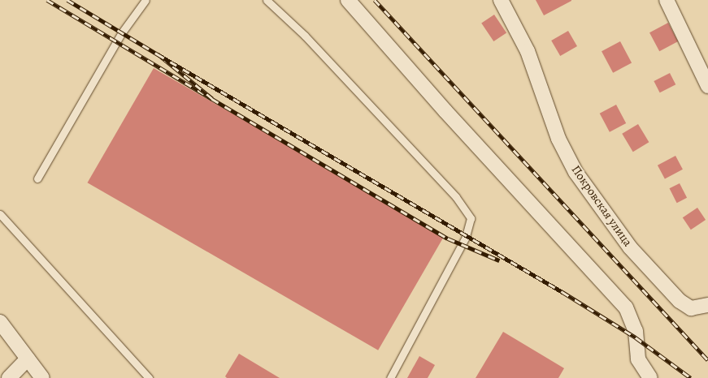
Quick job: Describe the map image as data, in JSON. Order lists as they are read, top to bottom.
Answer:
{
  "streets": {
    "street": ["Покровская улица"]
  }
}
